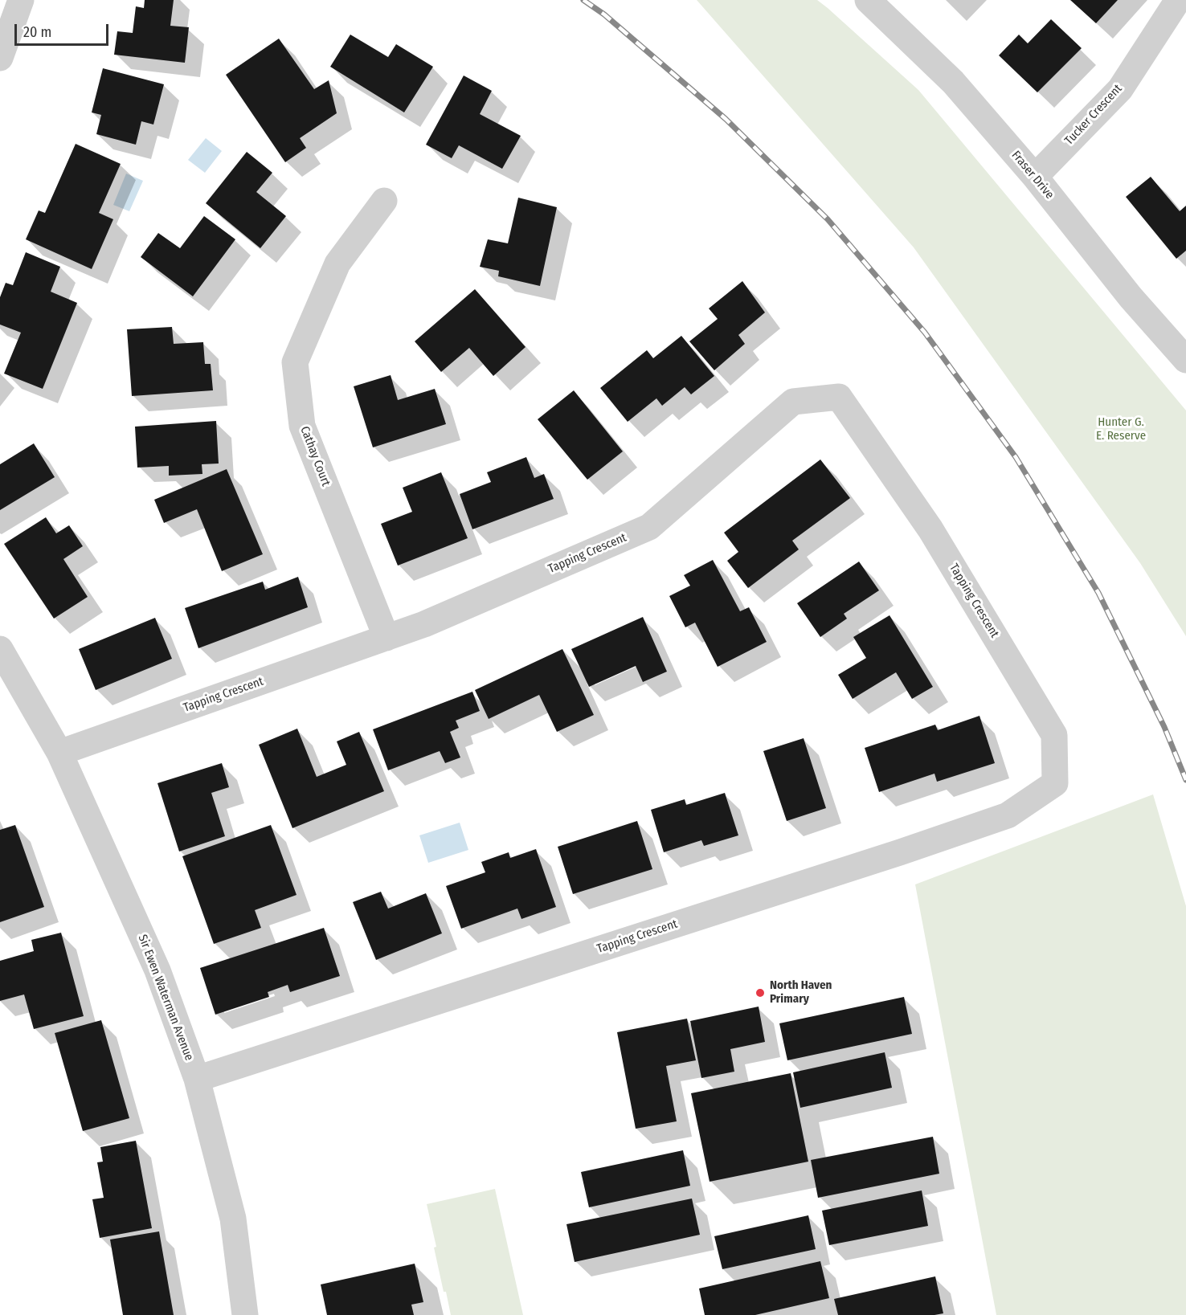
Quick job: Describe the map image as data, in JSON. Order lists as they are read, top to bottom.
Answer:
{
  "streets": {
    "street": [
      "Tucker Crescent",
      "Fraser Drive",
      "Cathay Court",
      "Tapping Crescent",
      "Sir Ewen Waterman Avenue"
    ]
  },
  "crossings": [
    ["Tucker Crescent", "Fraser Drive"],
    ["Cathay Court", "Tapping Crescent"],
    ["Tapping Crescent", "Sir Ewen Waterman Avenue"]
  ],
  "parks": ["Hunter G. E. Reserve"],
  "places": ["North Haven Primary"],
  "scale_bar": "20 m"
}
